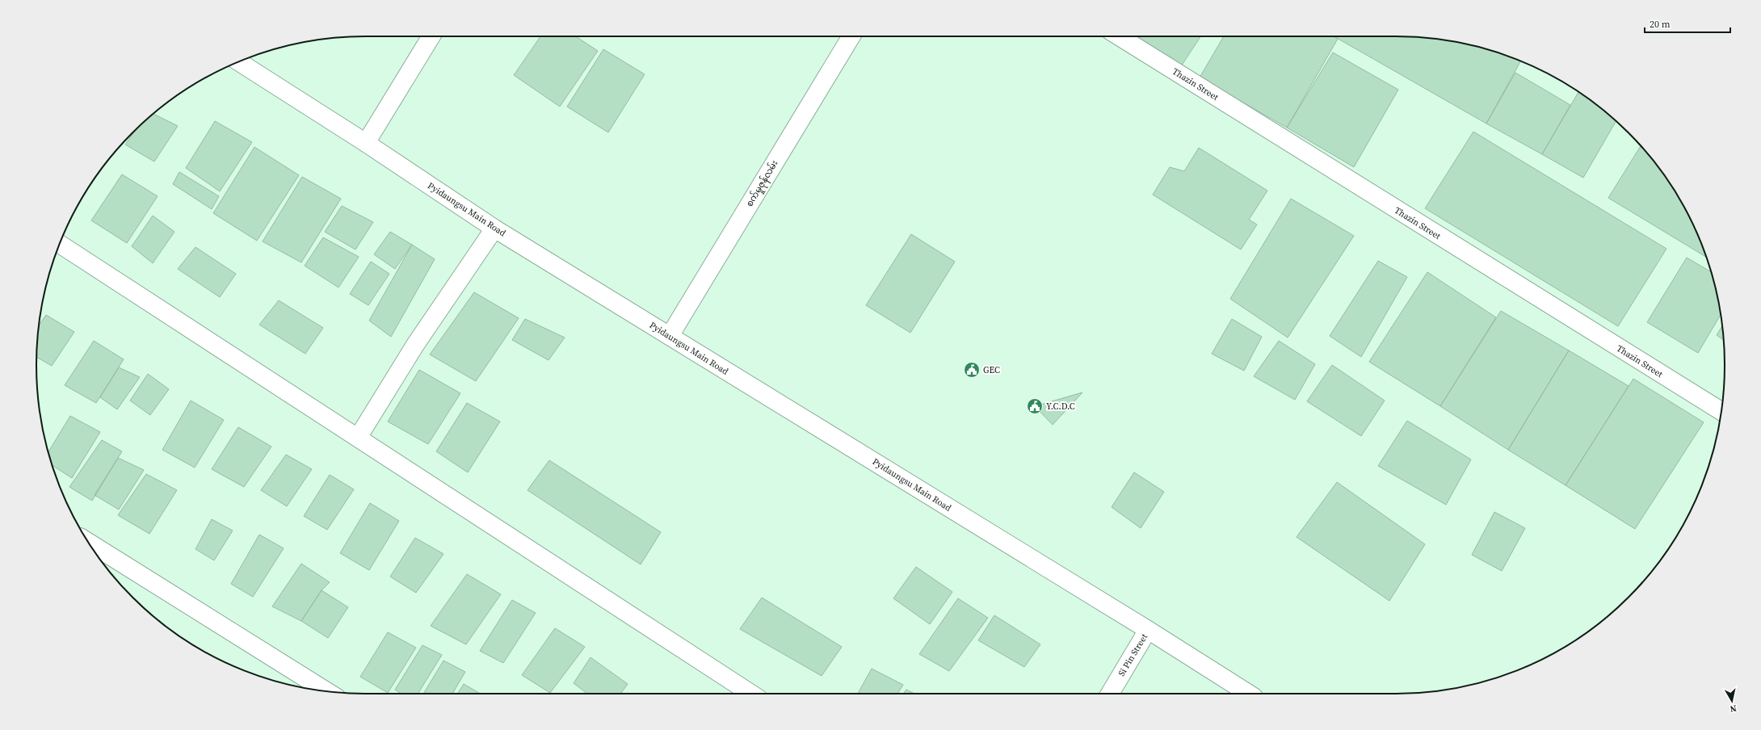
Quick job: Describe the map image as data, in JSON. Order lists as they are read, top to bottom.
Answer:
{
  "streets": {
    "street": [
      "Thazin Street",
      "စက်မှုဇုန်လမ်း",
      "Pyidaungsu Main Road",
      "Si Pin Street"
    ]
  },
  "crossings": [
    ["စက်မှုဇုန်လမ်း", "Pyidaungsu Main Road"],
    ["Pyidaungsu Main Road", "Si Pin Street"]
  ],
  "places": {
    "public building": ["GEC", "Y.C.D.C"]
  },
  "scale_bar": "20 m",
  "north": "bottom"
}
